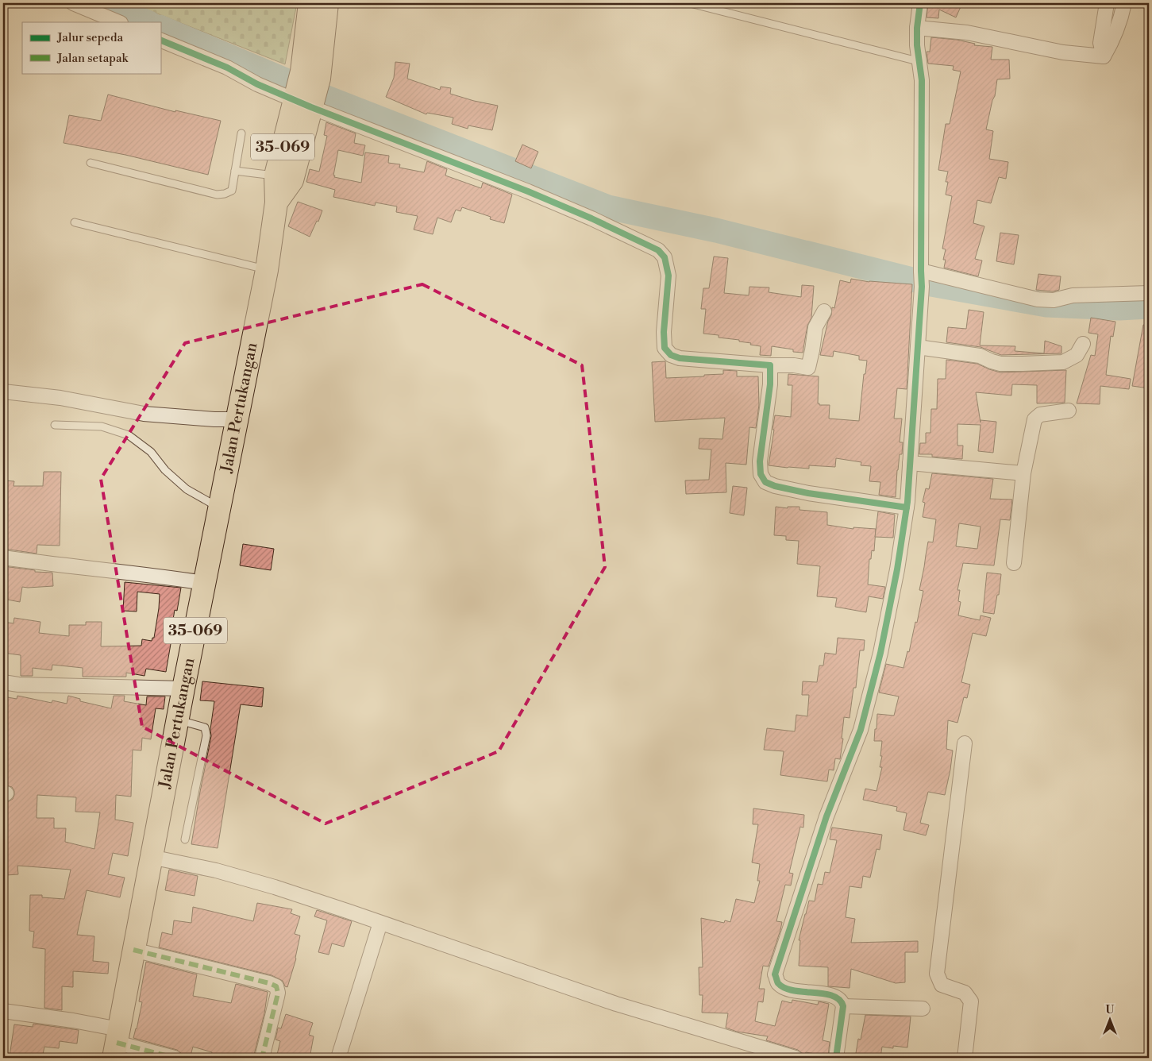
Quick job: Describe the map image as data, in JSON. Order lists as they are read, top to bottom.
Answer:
{
  "streets": {
    "main road": ["35-069", "Jalan Pertukangan"]
  },
  "crossings": [
    ["35-069", "Jalan Pertukangan"]
  ],
  "legend": ["Jalur sepeda", "Jalan setapak"],
  "north": "top"
}
